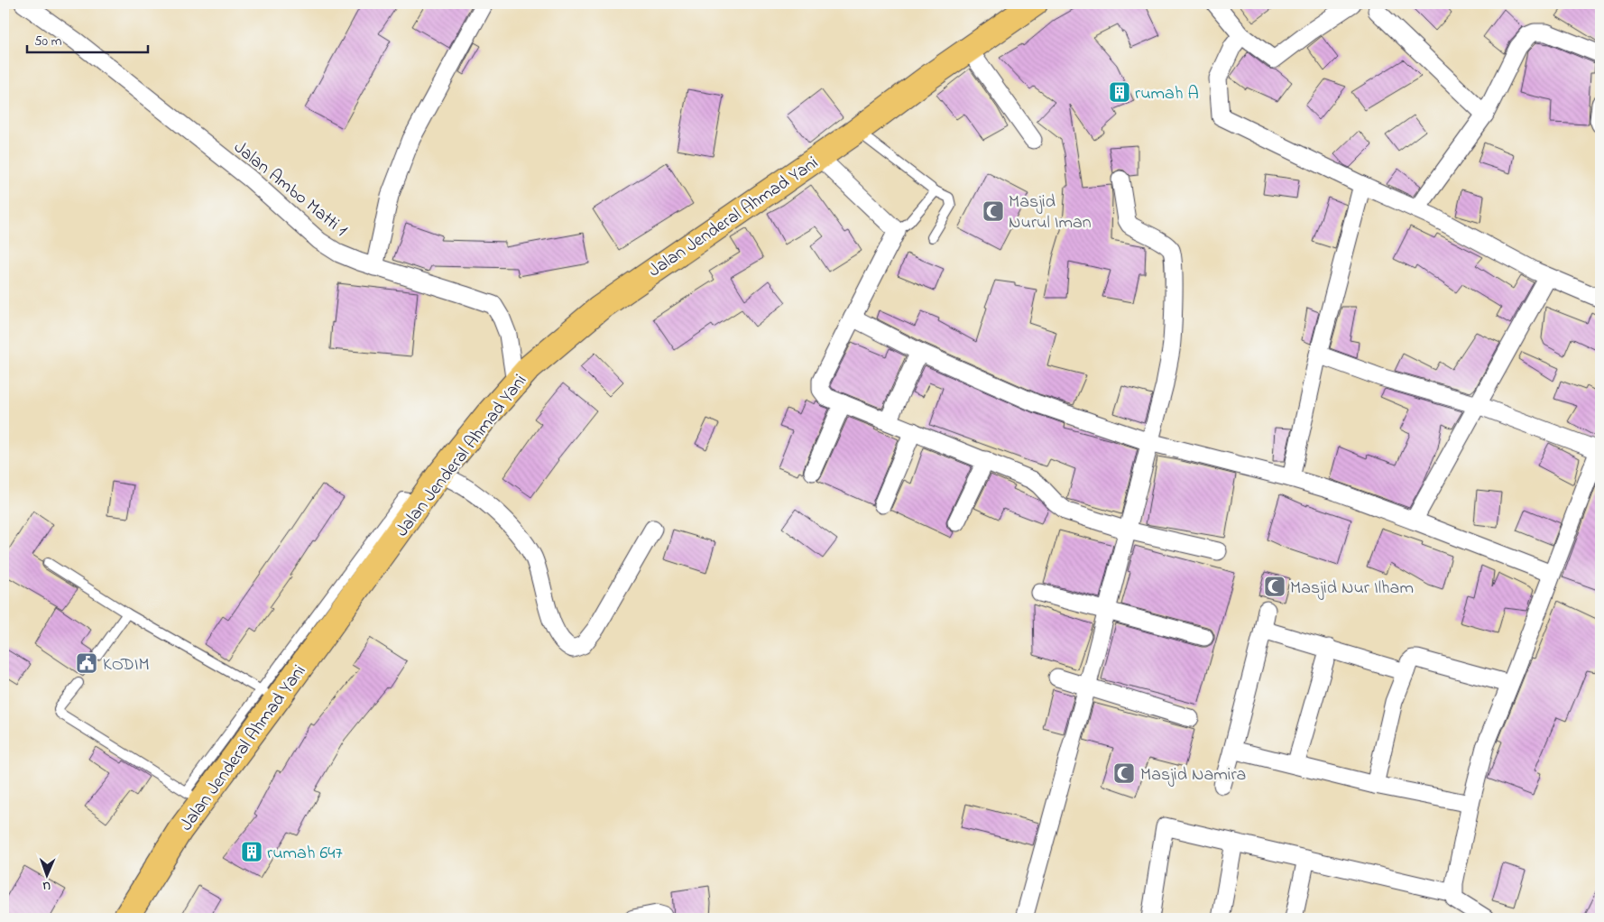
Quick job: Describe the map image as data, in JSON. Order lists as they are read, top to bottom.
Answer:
{
  "streets": {
    "highway": ["Jalan Jenderal Ahmad Yani"],
    "street": ["Jalan Ambo Matti 1"]
  },
  "crossings": [
    ["Jalan Ambo Matti 1", "Jalan Jenderal Ahmad Yani"]
  ],
  "places": {
    "building": ["rumah A", "rumah 647"],
    "mosque": ["Masjid Nurul Iman", "Masjid Nur Ilham", "Masjid Namira"],
    "public building": ["KODIM"]
  },
  "scale_bar": "50 m",
  "north": "bottom"
}
